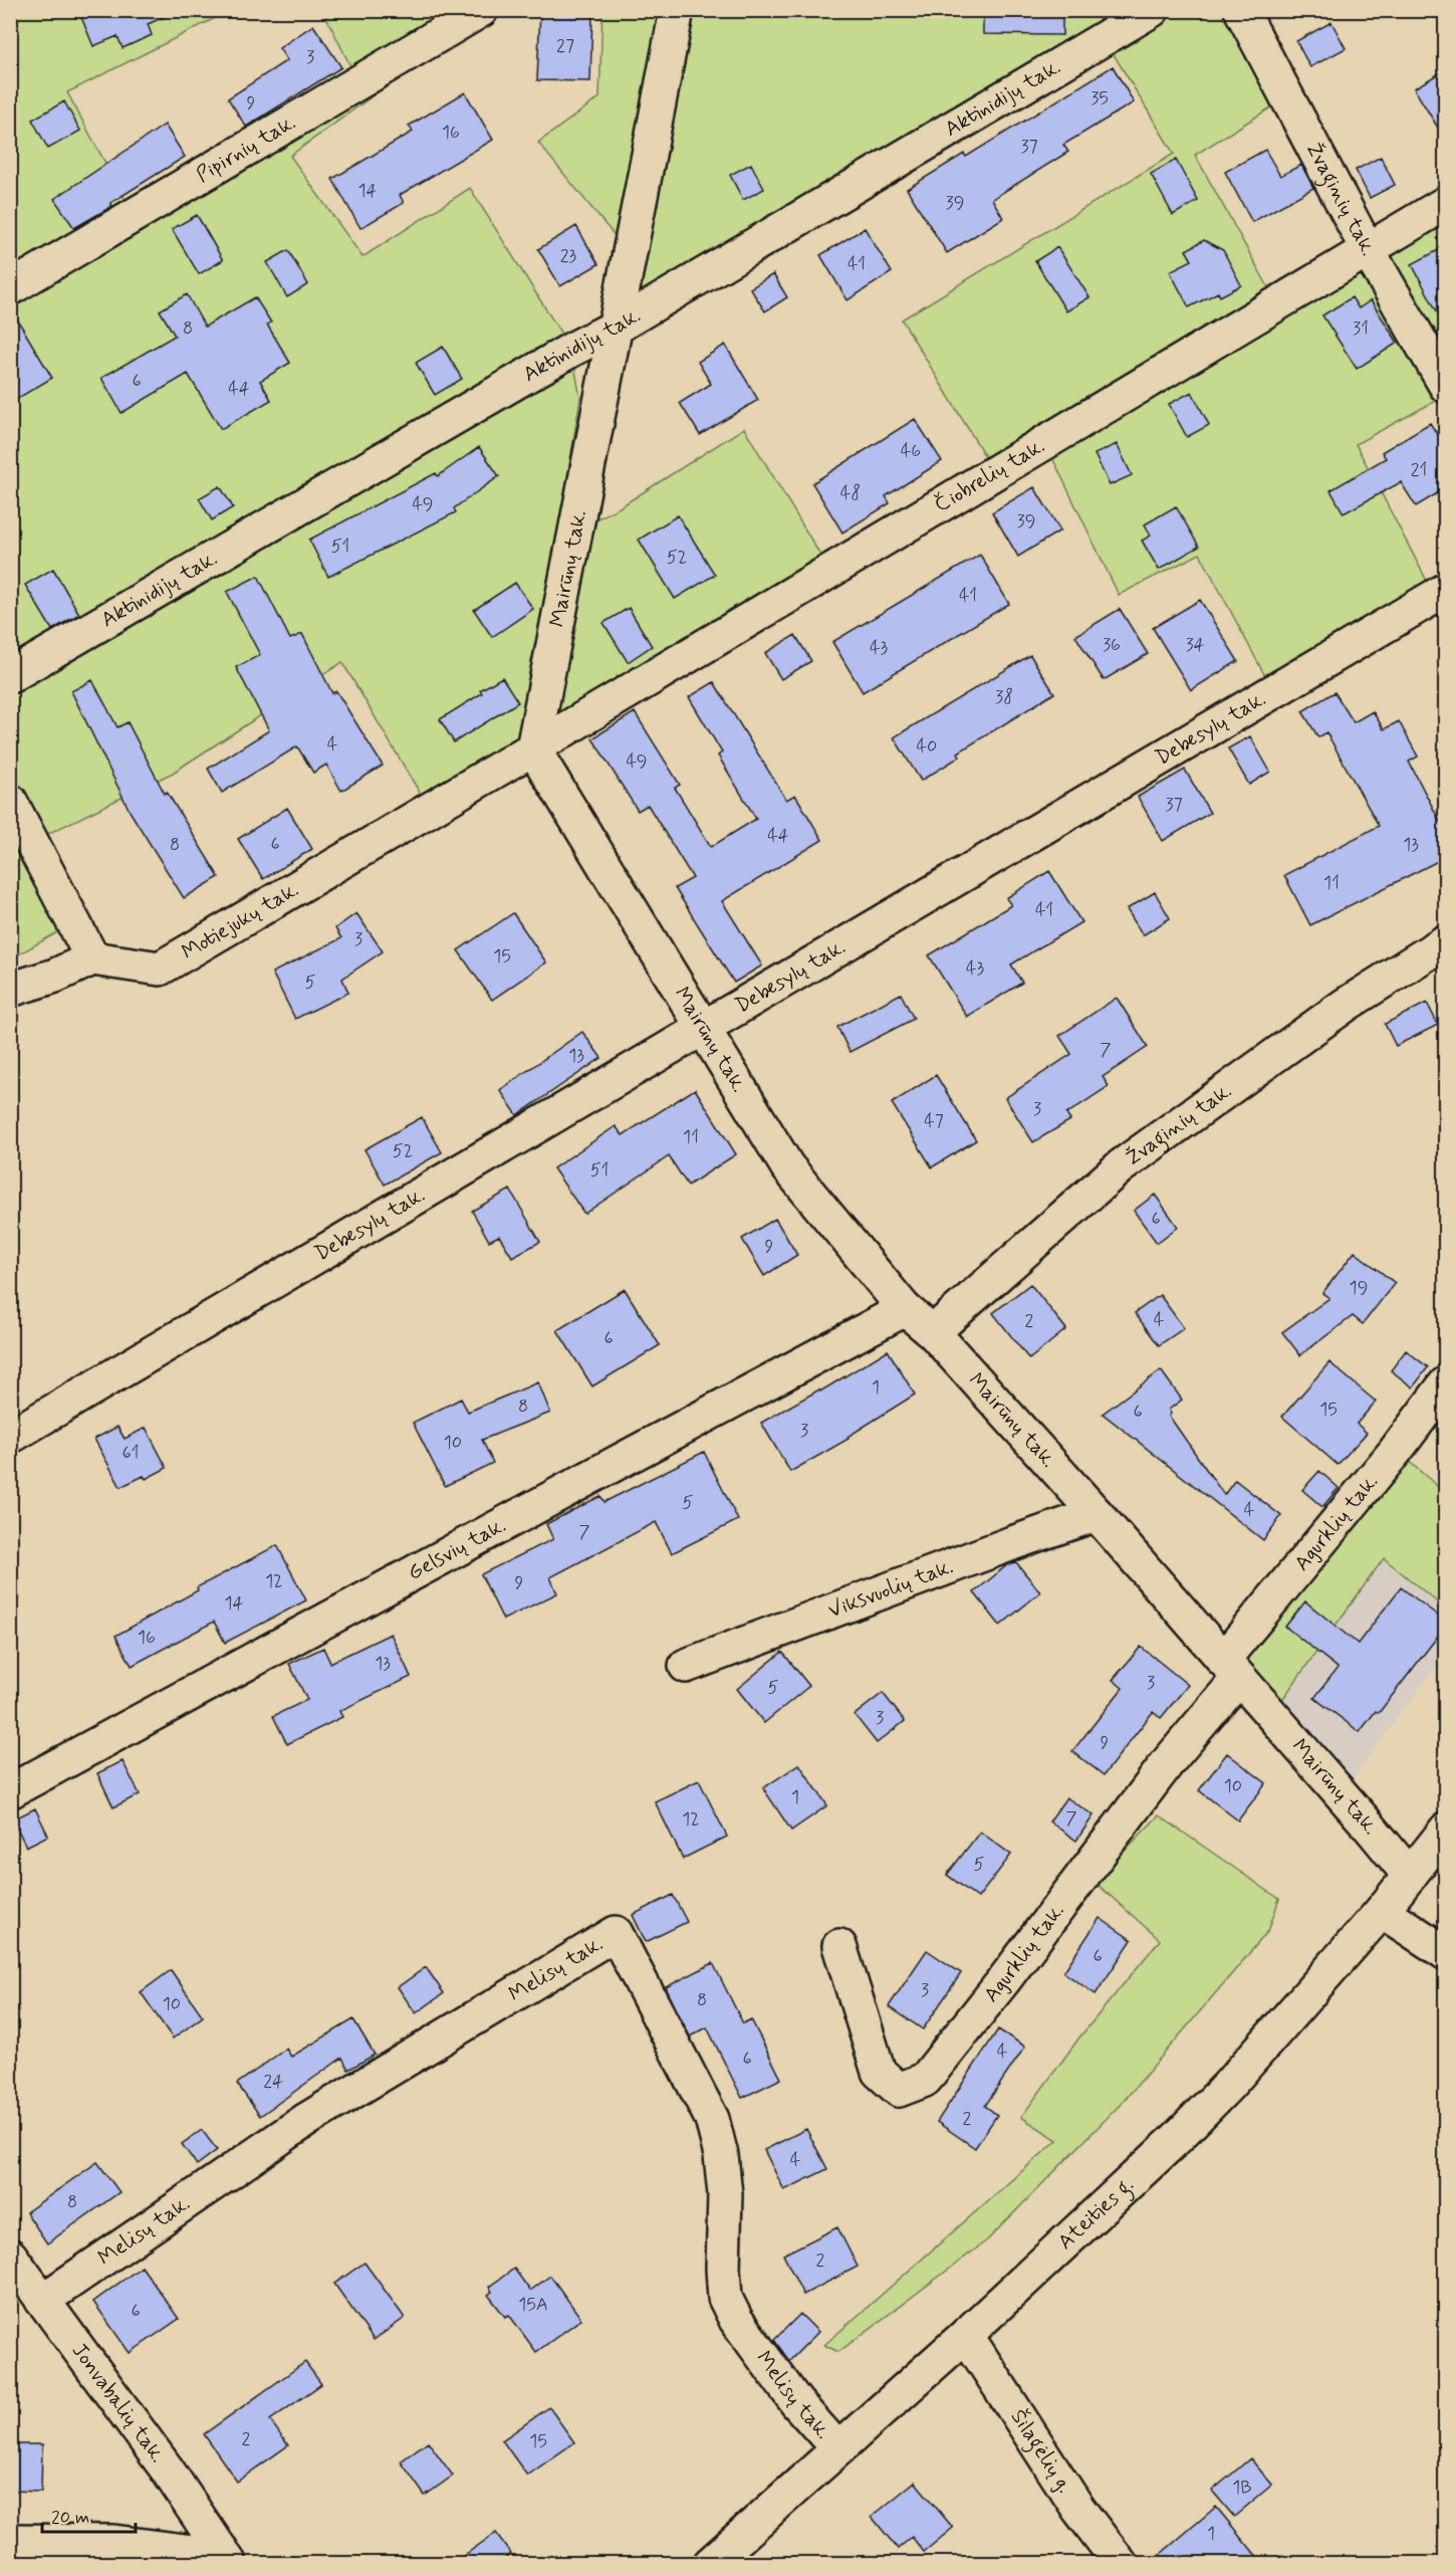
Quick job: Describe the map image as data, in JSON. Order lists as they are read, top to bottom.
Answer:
{
  "streets": {
    "street": [
      "Aktinidijų tak.",
      "Pipirnių tak.",
      "Žvaginių tak.",
      "Čiobrelių tak.",
      "Mairūnų tak.",
      "Debesylų tak.",
      "Motiejukų tak.",
      "Agurklių tak.",
      "Gelsvių tak.",
      "Viksvuolių tak.",
      "Melisų tak.",
      "Ateities g.",
      "Jonvabalių tak.",
      "Šilagėlių g."
    ]
  },
  "crossings": [
    ["Aktinidijų tak.", "Mairūnų tak."],
    ["Žvaginių tak.", "Čiobrelių tak."],
    ["Žvaginių tak.", "Mairūnų tak."],
    ["Čiobrelių tak.", "Mairūnų tak."],
    ["Čiobrelių tak.", "Motiejukų tak."],
    ["Mairūnų tak.", "Debesylų tak."],
    ["Mairūnų tak.", "Motiejukų tak."],
    ["Mairūnų tak.", "Agurklių tak."],
    ["Mairūnų tak.", "Gelsvių tak."],
    ["Mairūnų tak.", "Viksvuolių tak."],
    ["Mairūnų tak.", "Ateities g."],
    ["Melisų tak.", "Ateities g."],
    ["Melisų tak.", "Jonvabalių tak."],
    ["Ateities g.", "Šilagėlių g."]
  ],
  "house_numbers": [
    "27",
    "3",
    "35",
    "9",
    "16",
    "37",
    "14",
    "39",
    "23",
    "41",
    "8",
    "31",
    "6",
    "44",
    "46",
    "21",
    "48",
    "49",
    "39",
    "51",
    "52",
    "41",
    "36",
    "34",
    "43",
    "38",
    "4",
    "40",
    "49",
    "37",
    "44",
    "6",
    "8",
    "13",
    "11",
    "41",
    "3",
    "15",
    "43",
    "5",
    "7",
    "13",
    "3",
    "47",
    "11",
    "52",
    "51",
    "6",
    "9",
    "19",
    "4",
    "2",
    "6",
    "1",
    "8",
    "15",
    "6",
    "3",
    "10",
    "61",
    "5",
    "4",
    "7",
    "12",
    "9",
    "14",
    "16",
    "13",
    "3",
    "5",
    "3",
    "9",
    "10",
    "1",
    "7",
    "12",
    "5",
    "6",
    "3",
    "8",
    "10",
    "4",
    "6",
    "24",
    "2",
    "4",
    "8",
    "2",
    "15A",
    "6",
    "2",
    "15",
    "1B",
    "1"
  ],
  "scale_bar": "20 m"
}
